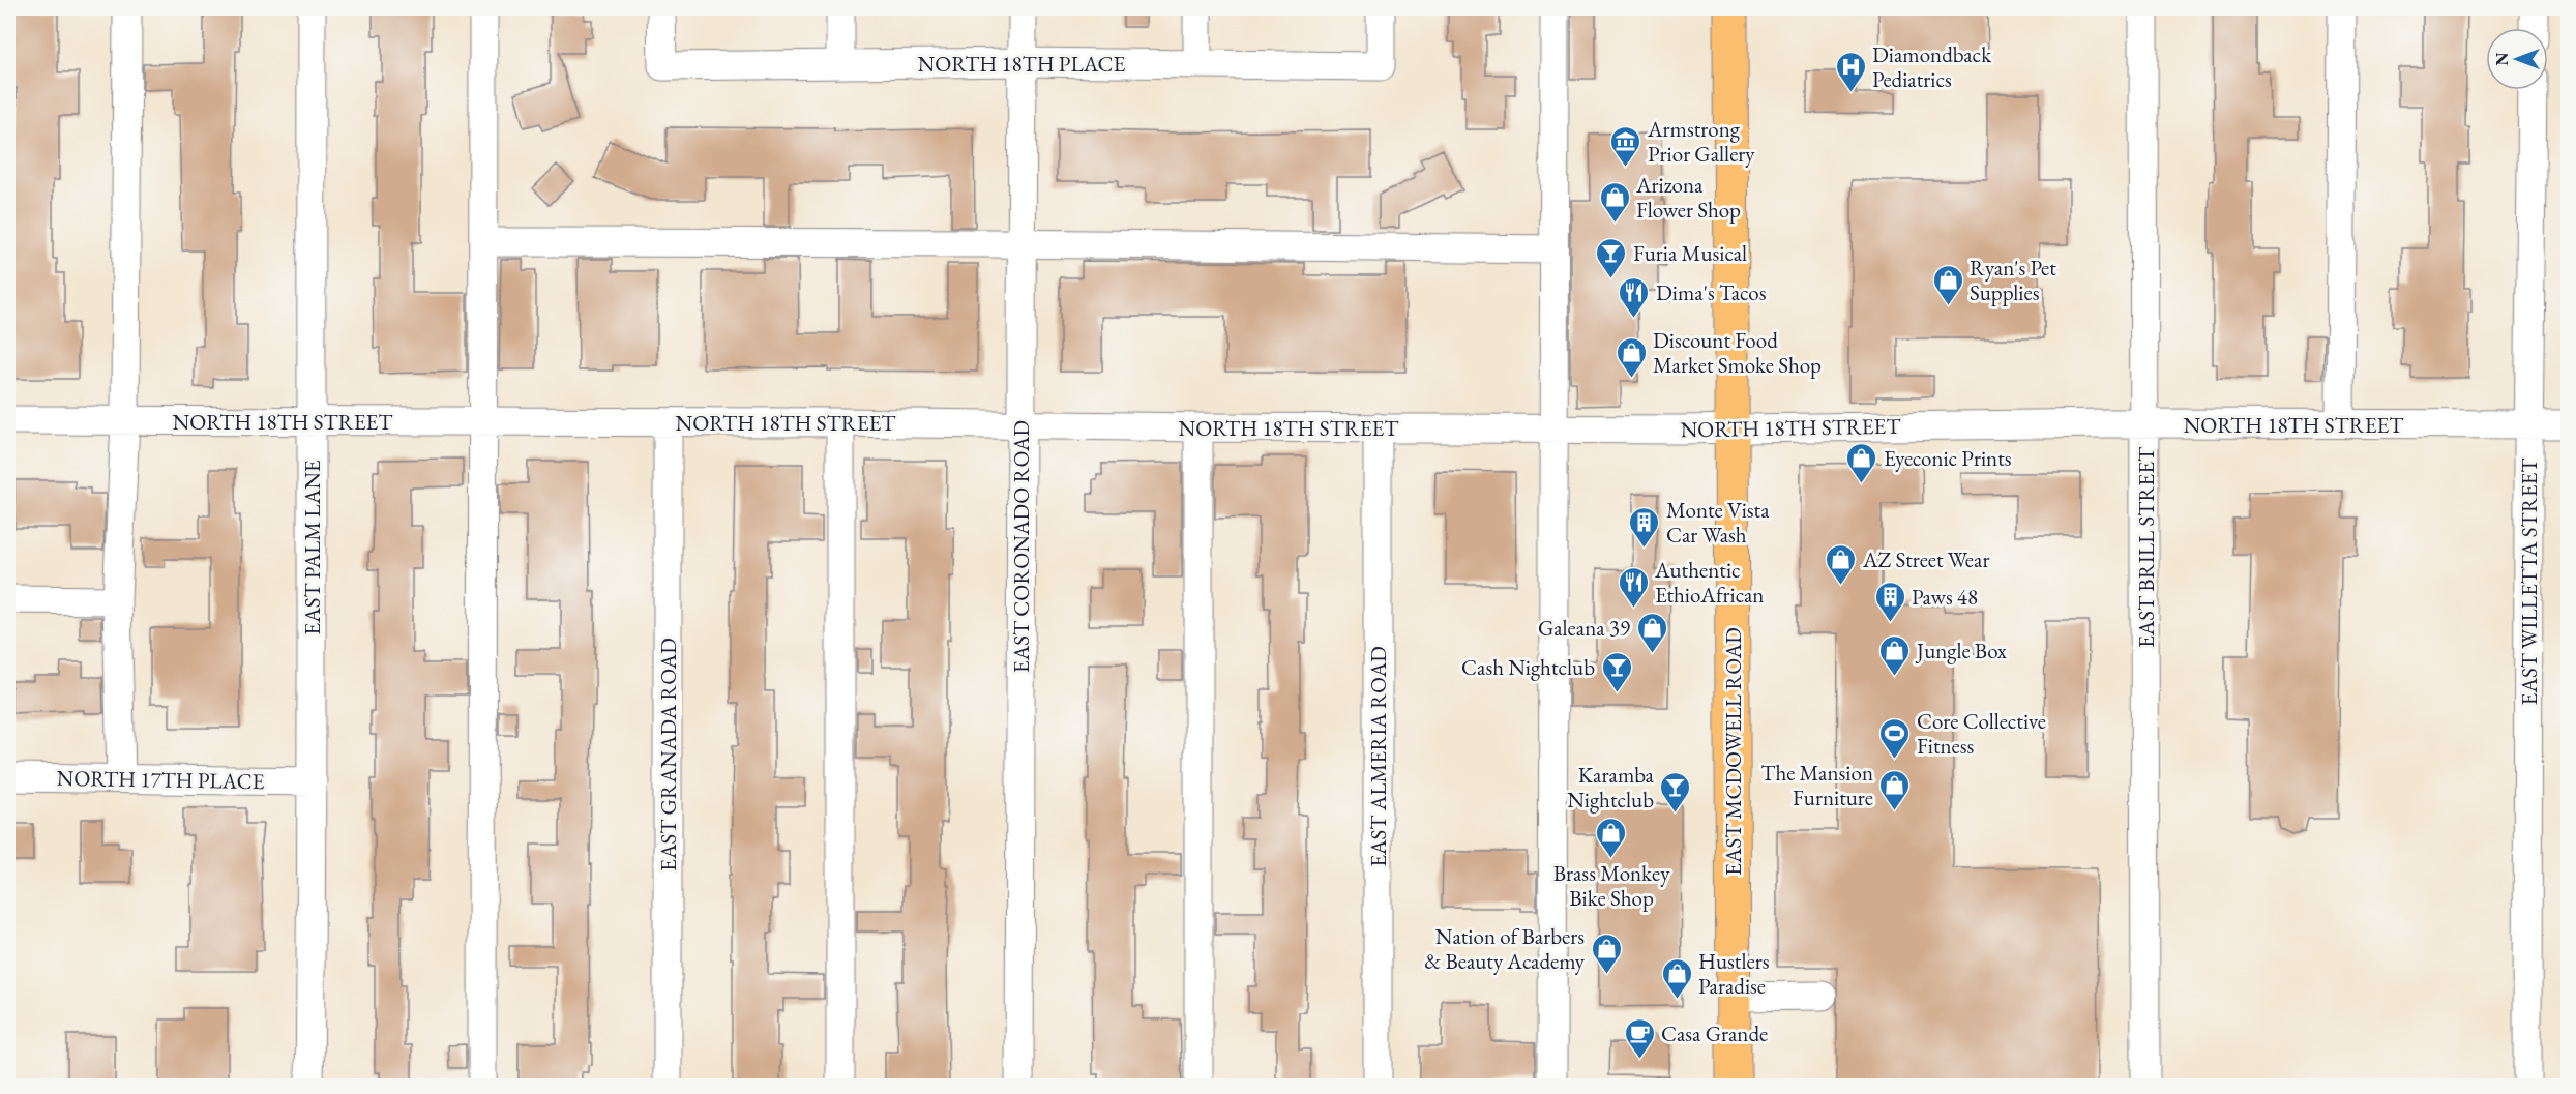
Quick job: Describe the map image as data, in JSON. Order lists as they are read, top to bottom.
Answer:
{
  "streets": {
    "main road": ["EAST MCDOWELL ROAD"],
    "street": [
      "NORTH 18TH PLACE",
      "NORTH 18TH STREET",
      "EAST CORONADO ROAD",
      "EAST PALM LANE",
      "EAST BRILL STREET",
      "EAST WILLETTA STREET",
      "EAST GRANADA ROAD",
      "EAST ALMERIA ROAD",
      "NORTH 17TH PLACE"
    ]
  },
  "crossings": [
    ["NORTH 18TH PLACE", "EAST CORONADO ROAD"],
    ["NORTH 18TH STREET", "EAST CORONADO ROAD"],
    ["NORTH 18TH STREET", "EAST PALM LANE"],
    ["NORTH 18TH STREET", "EAST BRILL STREET"],
    ["NORTH 18TH STREET", "EAST WILLETTA STREET"],
    ["NORTH 18TH STREET", "EAST MCDOWELL ROAD"],
    ["NORTH 18TH STREET", "EAST GRANADA ROAD"],
    ["NORTH 18TH STREET", "EAST ALMERIA ROAD"],
    ["EAST PALM LANE", "NORTH 17TH PLACE"]
  ],
  "places": {
    "hospital": ["Diamondback Pediatrics"],
    "museum": ["Armstrong Prior Gallery"],
    "shop": [
      "Arizona Flower Shop",
      "Ryan's Pet Supplies",
      "Discount Food Market Smoke Shop",
      "Eyeconic Prints",
      "AZ Street Wear",
      "Galeana 39",
      "Jungle Box",
      "The Mansion Furniture",
      "Brass Monkey Bike Shop",
      "Nation of Barbers & Beauty Academy",
      "Hustlers Paradise"
    ],
    "bar": ["Furia Musical", "Cash Nightclub", "Karamba Nightclub"],
    "restaurant": ["Dima's Tacos", "Authentic EthioAfrican"],
    "building": ["Monte Vista Car Wash", "Paws 48"],
    "sports": ["Core Collective Fitness"],
    "cafe": ["Casa Grande"]
  },
  "north": "left"
}
